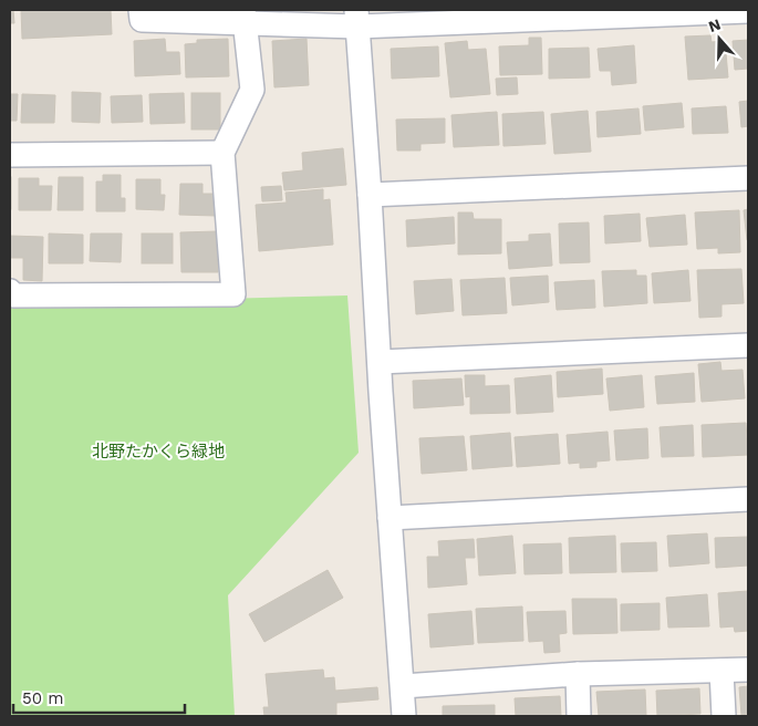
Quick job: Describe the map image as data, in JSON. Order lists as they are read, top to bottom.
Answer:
{
  "parks": ["北野たかくら緑地"],
  "scale_bar": "50 m",
  "north": "top"
}
